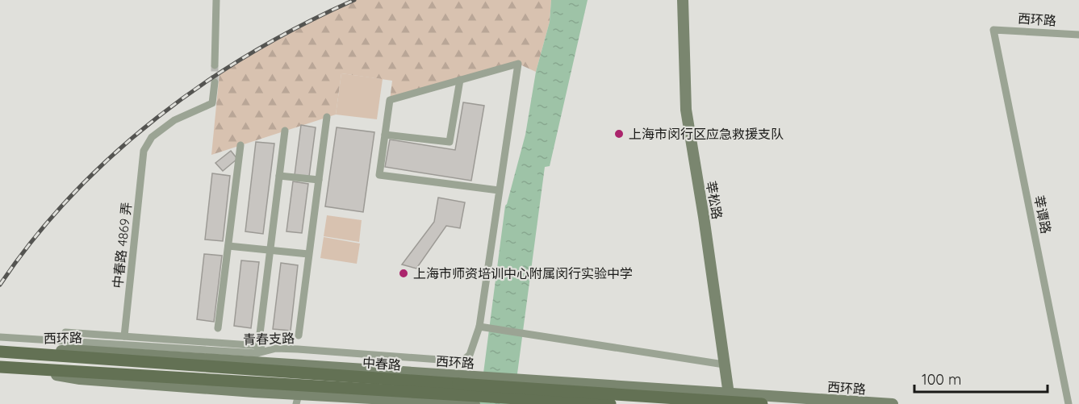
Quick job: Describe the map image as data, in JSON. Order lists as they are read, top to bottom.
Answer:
{
  "streets": {
    "main road": ["西环路", "莘松路", "中春路"],
    "street": ["莘谭路", "中春路 4869 弄", "青春支路"]
  },
  "crossings": [
    ["西环路", "莘松路"],
    ["西环路", "莘谭路"],
    ["西环路", "中春路"]
  ],
  "places": ["上海市闵行区应急救援支队", "上海市师资培训中心附属闵行实验中学"],
  "scale_bar": "100 m"
}
